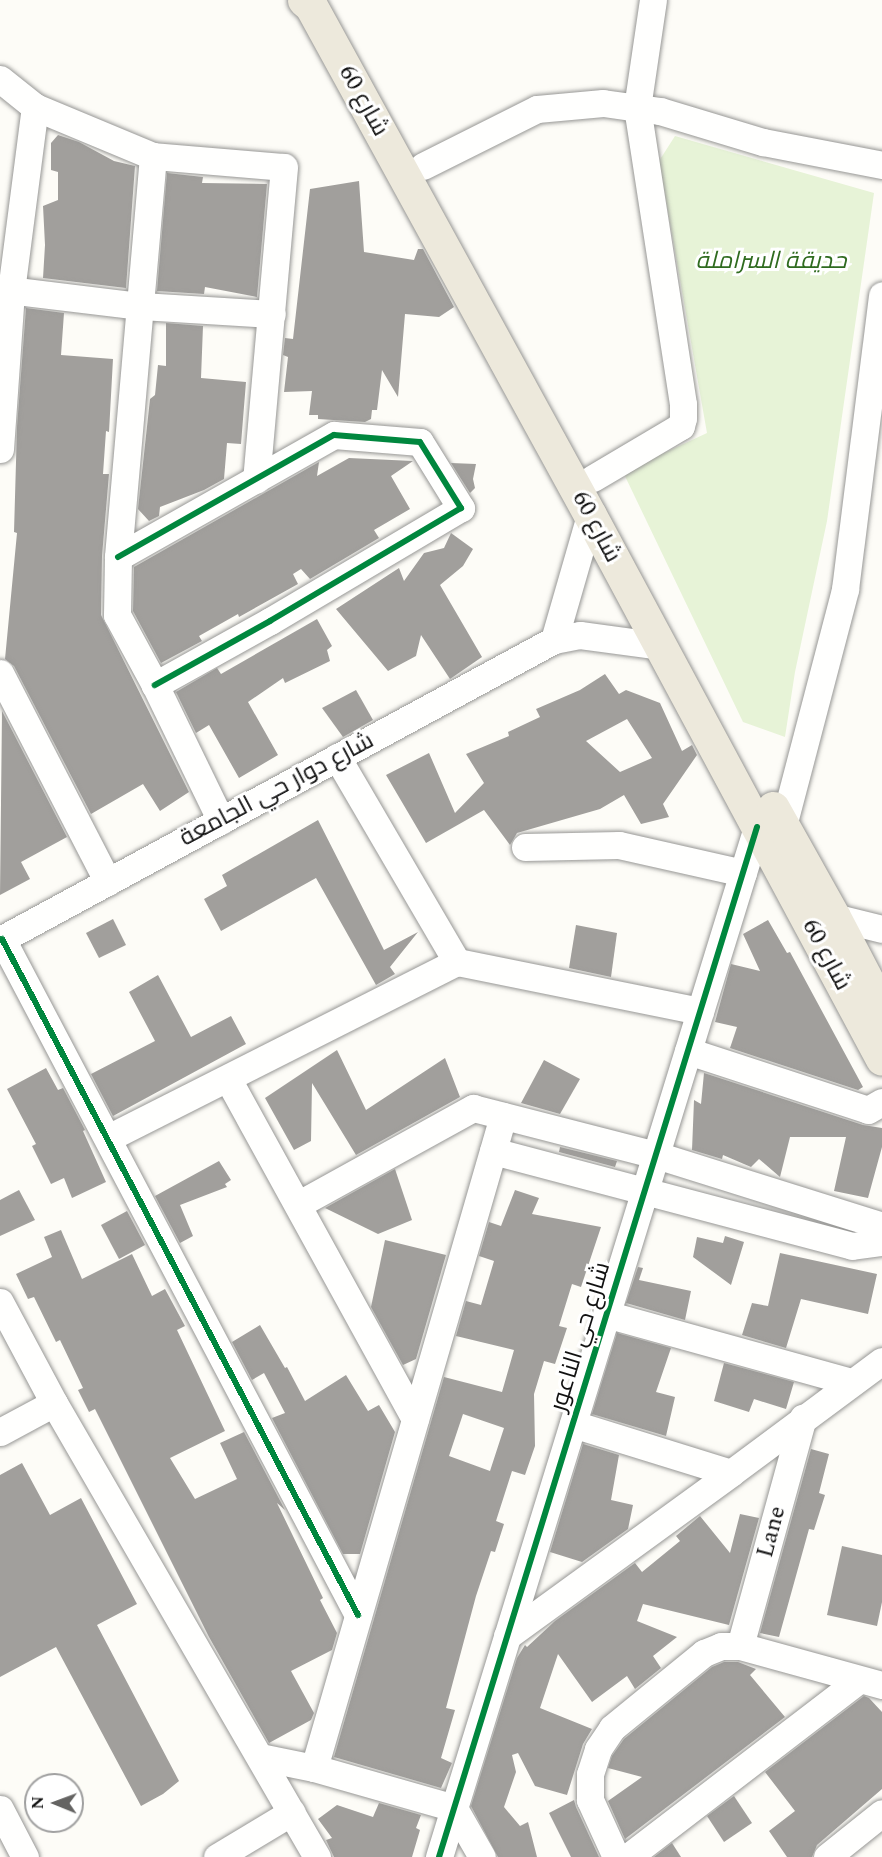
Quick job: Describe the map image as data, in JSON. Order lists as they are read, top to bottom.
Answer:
{
  "streets": {
    "main road": ["شارع 60"],
    "street": ["شارع دوار حي الجامعة", "شارع حي الناعور", "Lane"]
  },
  "crossings": [
    ["شارع 60", "شارع دوار حي الجامعة"],
    ["شارع 60", "شارع حي الناعور"]
  ],
  "parks": ["حديقة السراملة"],
  "north": "left"
}
